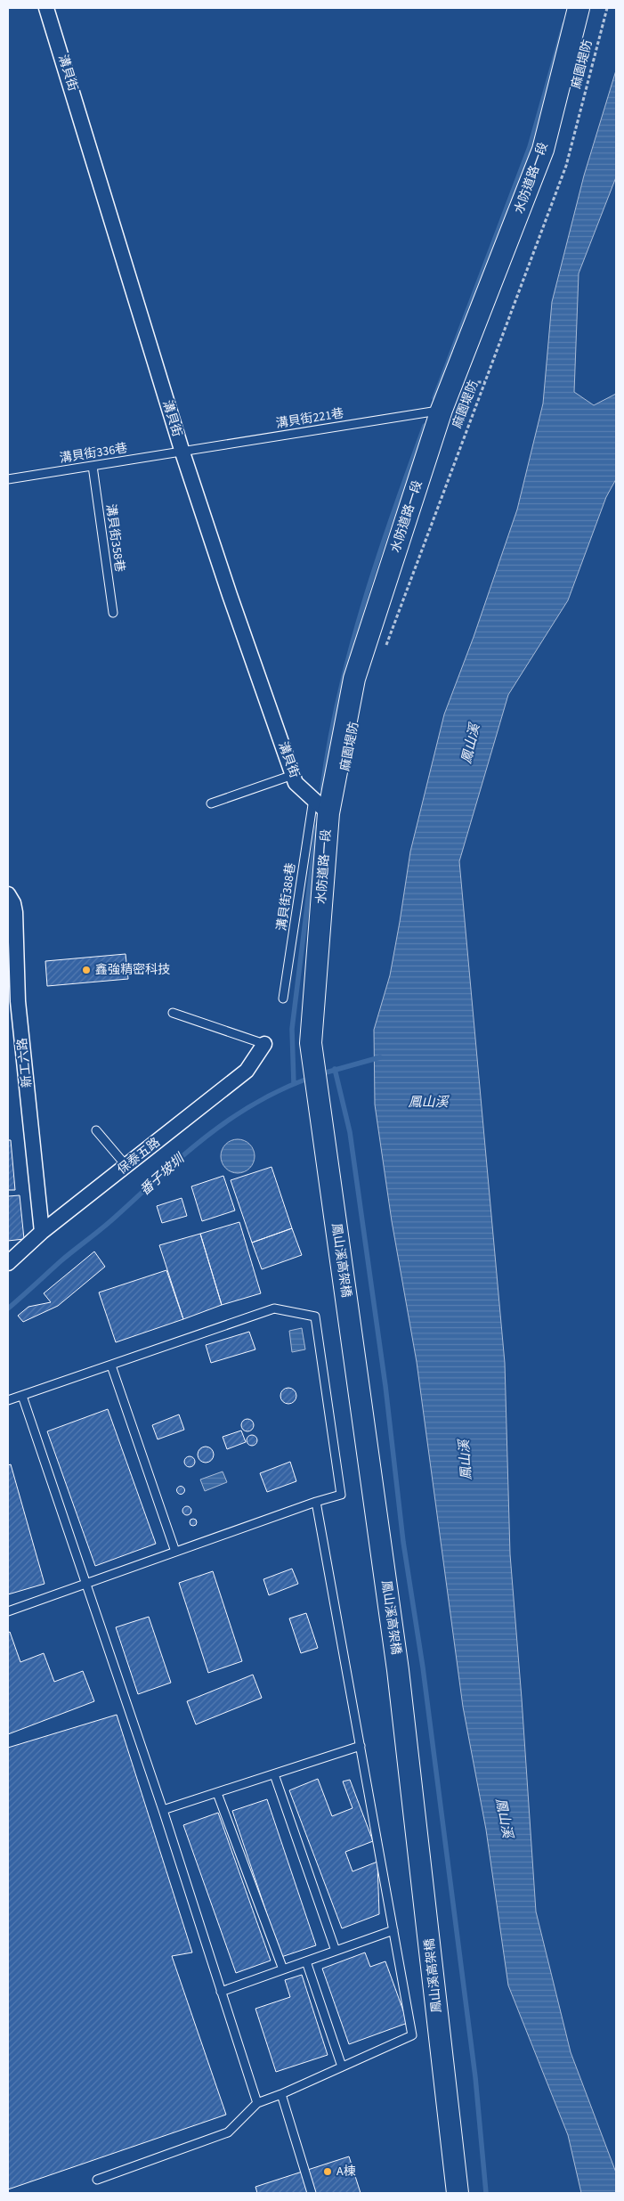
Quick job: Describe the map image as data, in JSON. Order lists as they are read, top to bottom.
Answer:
{
  "streets": {
    "street": [
      "溝貝街",
      "水防道路一段",
      "新工六路",
      "保泰五路",
      "鳳山溪高架橋"
    ],
    "lane": [
      "溝貝街221巷",
      "溝貝街336巷",
      "溝貝街358巷",
      "溝貝街388巷"
    ],
    "path": ["麻園堤防"]
  },
  "crossings": [
    ["溝貝街", "水防道路一段"],
    ["溝貝街", "溝貝街221巷"],
    ["溝貝街", "溝貝街336巷"],
    ["溝貝街", "溝貝街388巷"],
    ["水防道路一段", "溝貝街221巷"],
    ["水防道路一段", "鳳山溪高架橋"],
    ["溝貝街221巷", "溝貝街336巷"],
    ["溝貝街336巷", "溝貝街358巷"],
    ["新工六路", "保泰五路"]
  ],
  "water": ["鳳山溪", "番子坡圳"],
  "places": ["鑫強精密科技", "A棟"]
}
